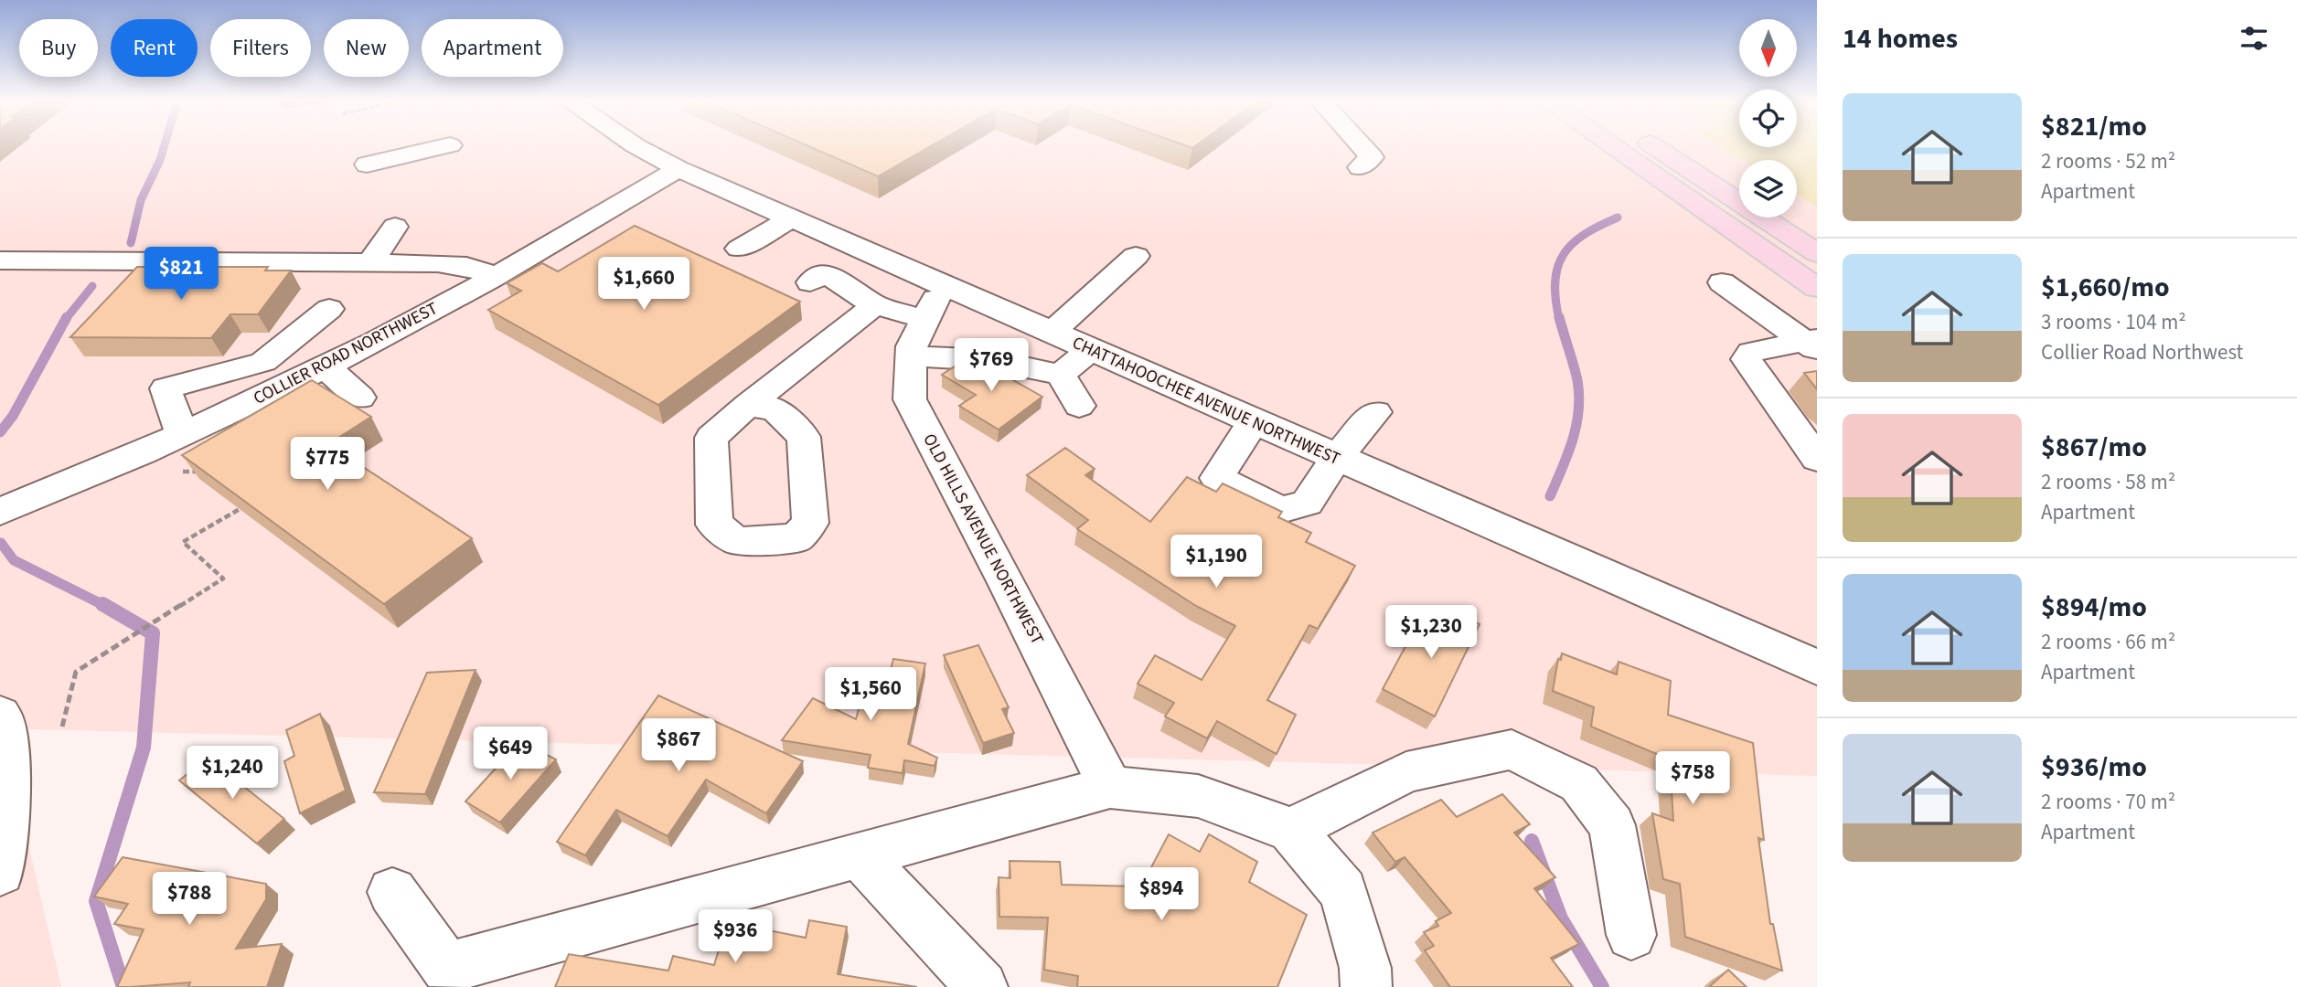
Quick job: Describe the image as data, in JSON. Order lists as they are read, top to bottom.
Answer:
{
  "streets": {
    "street": ["COLLIER ROAD NORTHWEST", "CHATTAHOOCHEE AVENUE NORTHWEST", "OLD HILLS AVENUE NORTHWEST"]
  },
  "crossings": [
    ["COLLIER ROAD NORTHWEST", "CHATTAHOOCHEE AVENUE NORTHWEST"],
    ["CHATTAHOOCHEE AVENUE NORTHWEST", "OLD HILLS AVENUE NORTHWEST"]
  ],
  "north": "bottom",
  "page": {
    "heading": "14 homes",
    "chip": [
      "Buy",
      "Rent",
      "Filters",
      "New",
      "Apartment"
    ],
    "list": [
      {
        "name": "$821/mo",
        "note": "2 rooms · 52 m² · Apartment"
      },
      {
        "name": "$1,660/mo",
        "note": "3 rooms · 104 m² · Collier Road Northwest"
      },
      {
        "name": "$867/mo",
        "note": "2 rooms · 58 m² · Apartment"
      },
      {
        "name": "$894/mo",
        "note": "2 rooms · 66 m² · Apartment"
      },
      {
        "name": "$936/mo",
        "note": "2 rooms · 70 m² · Apartment"
      }
    ],
    "price": [
      "$821",
      "$1,660",
      "$769",
      "$775",
      "$1,190",
      "$1,230",
      "$1,560",
      "$867",
      "$649",
      "$1,240",
      "$758",
      "$894",
      "$788",
      "$936"
    ]
  }
}
